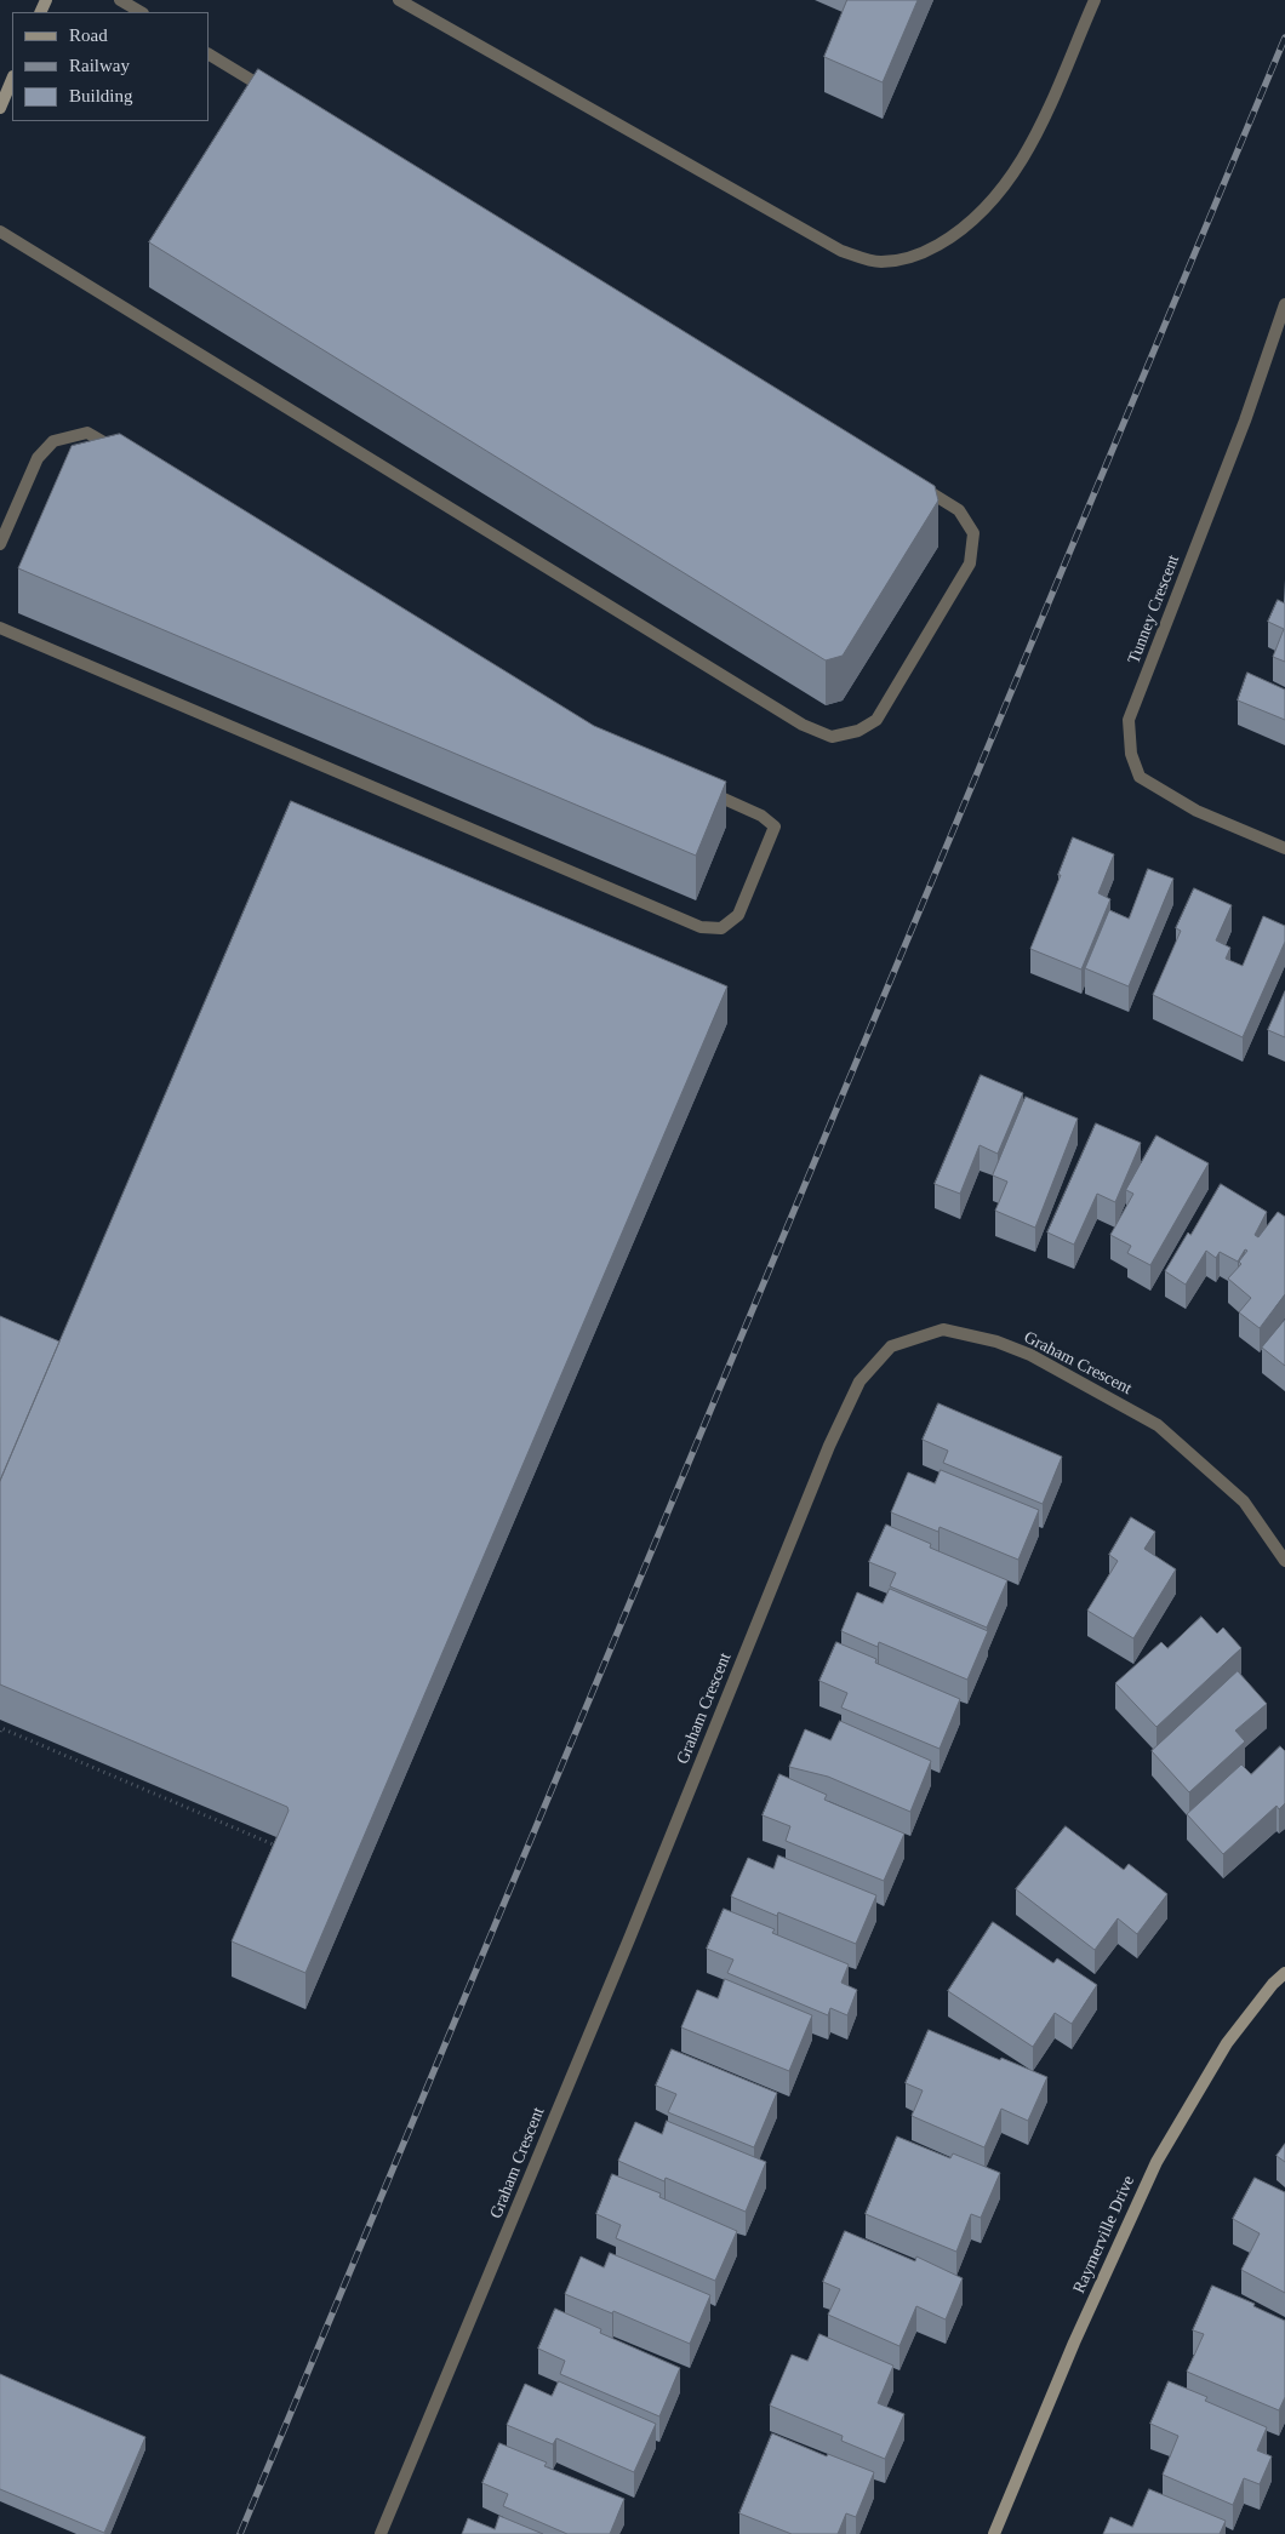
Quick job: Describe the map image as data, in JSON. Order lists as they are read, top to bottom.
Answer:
{
  "streets": {
    "street": ["Tunney Crescent", "Graham Crescent", "Raymerville Drive"]
  },
  "legend": ["Road", "Railway", "Building"]
}
